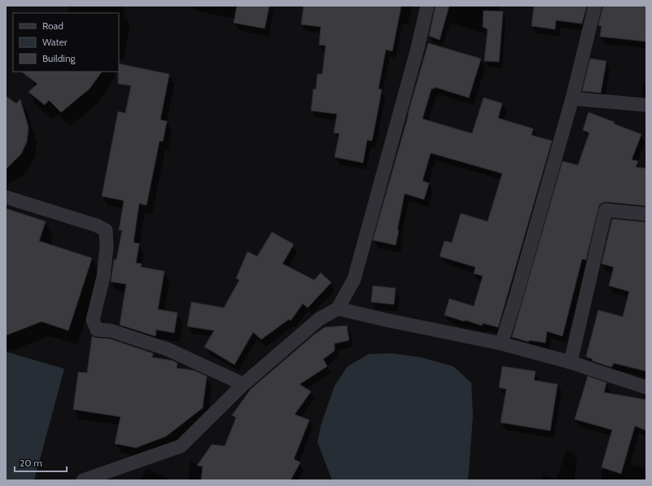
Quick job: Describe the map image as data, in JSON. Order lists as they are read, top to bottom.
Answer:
{
  "legend": ["Road", "Water", "Building"],
  "scale_bar": "20 m"
}
